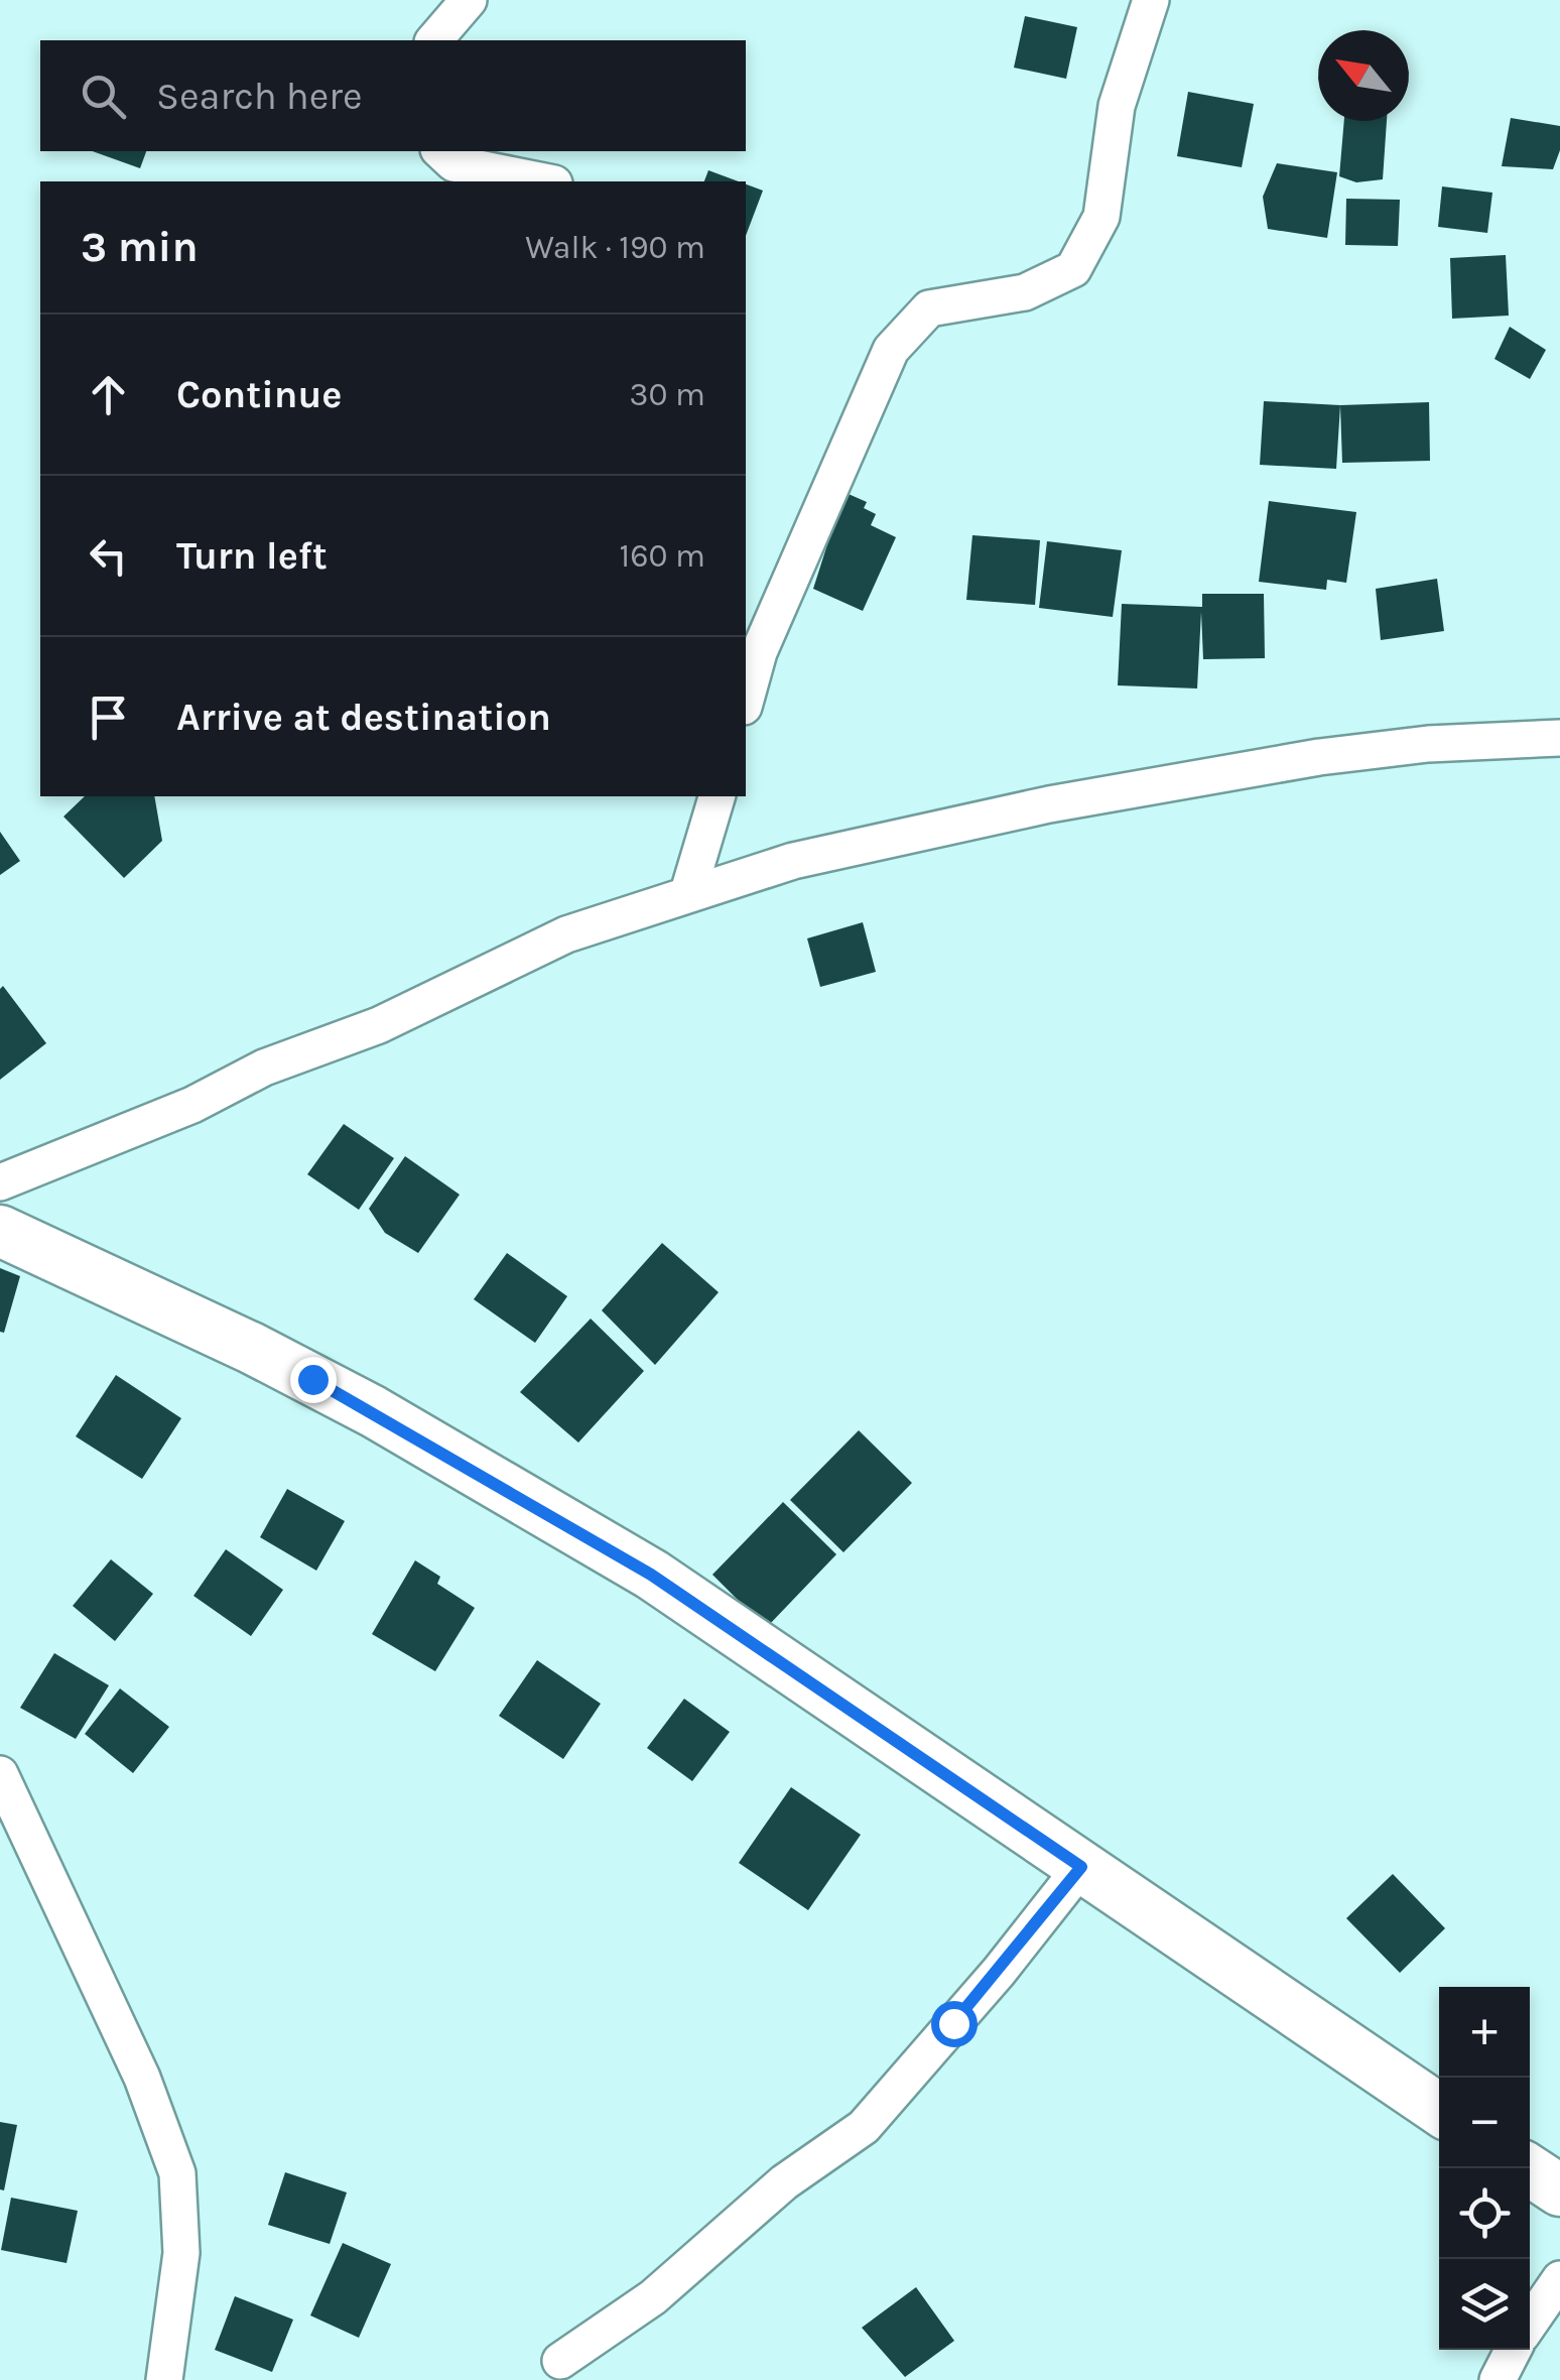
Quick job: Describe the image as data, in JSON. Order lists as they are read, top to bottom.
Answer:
{
  "north": "top left",
  "page": {
    "search": "Search here",
    "heading": ["3 min", "Walk · 190 m"],
    "list": [
      ["Continue", "30 m"],
      ["Turn left", "160 m"],
      "Arrive at destination"
    ],
    "map_buttons": ["+", "−"]
  }
}
